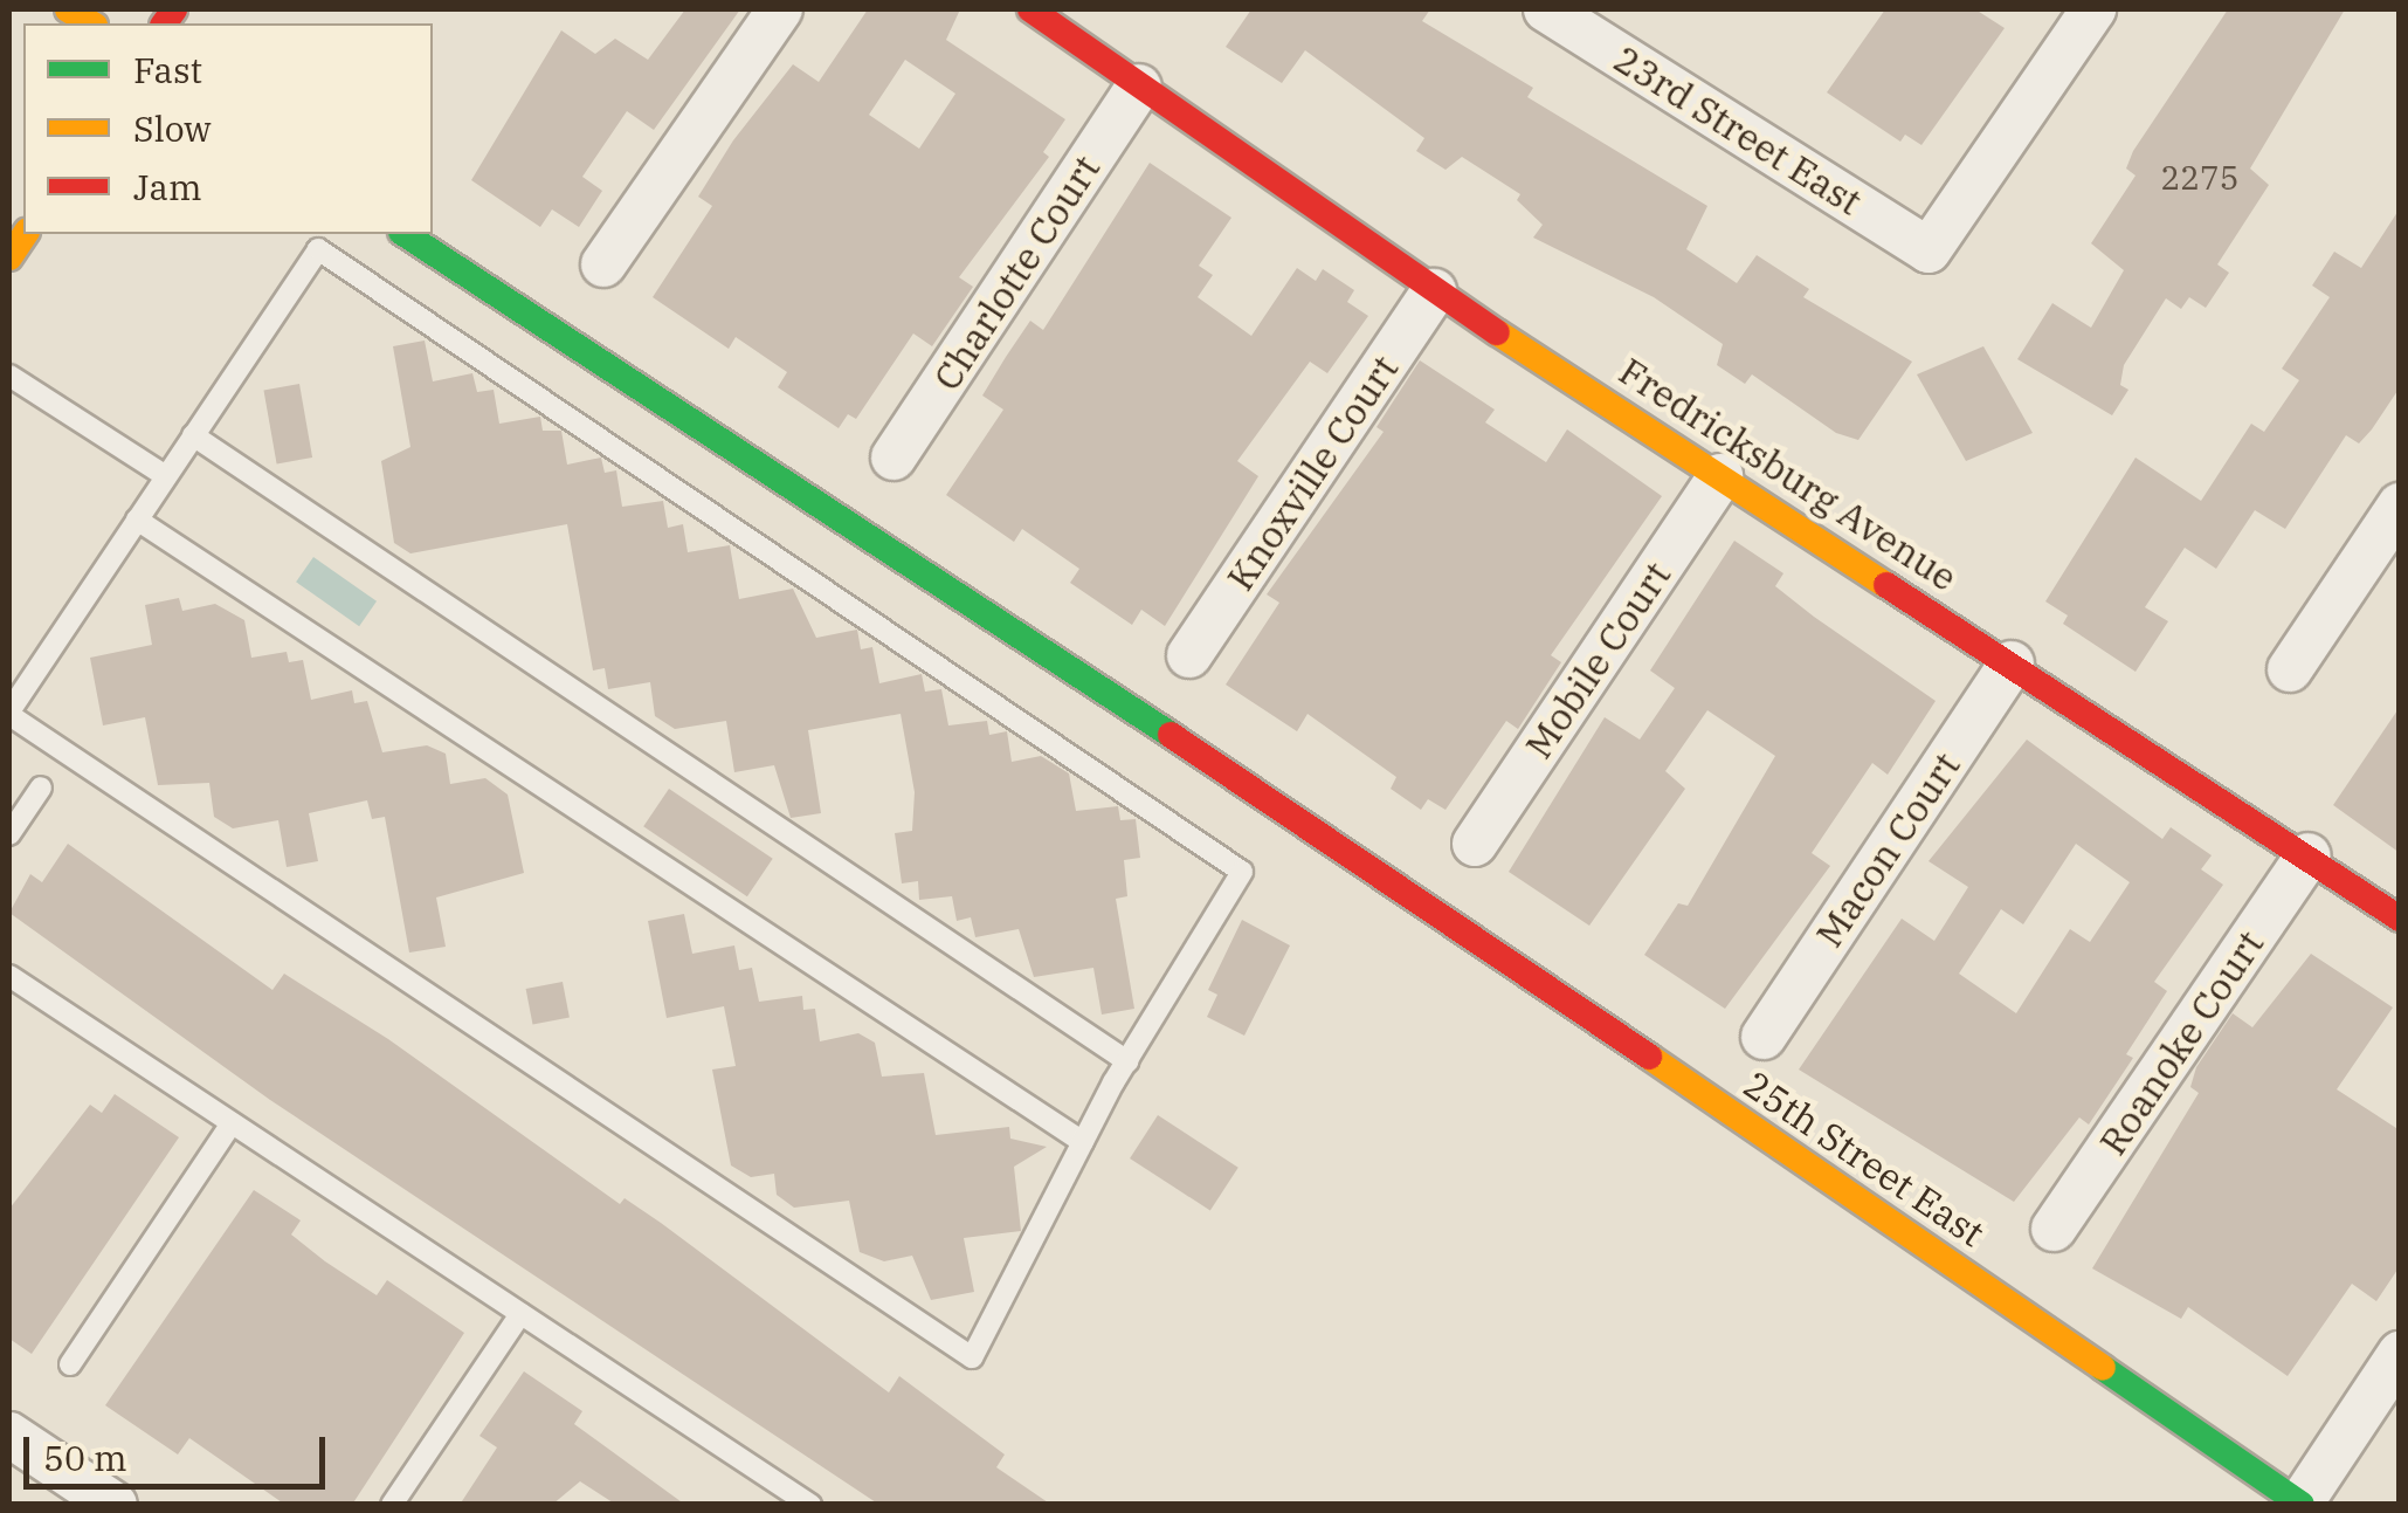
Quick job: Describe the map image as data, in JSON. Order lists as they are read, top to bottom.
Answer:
{
  "streets": {
    "street": [
      "23rd Street East",
      "Charlotte Court",
      "Knoxville Court",
      "Fredricksburg Avenue",
      "Mobile Court",
      "Macon Court",
      "Roanoke Court",
      "25th Street East"
    ]
  },
  "crossings": [
    ["Charlotte Court", "Fredricksburg Avenue"],
    ["Knoxville Court", "Fredricksburg Avenue"],
    ["Fredricksburg Avenue", "Mobile Court"],
    ["Fredricksburg Avenue", "Macon Court"],
    ["Fredricksburg Avenue", "Roanoke Court"]
  ],
  "house_numbers": ["2275"],
  "legend": ["Fast", "Slow", "Jam"],
  "scale_bar": "50 m"
}
